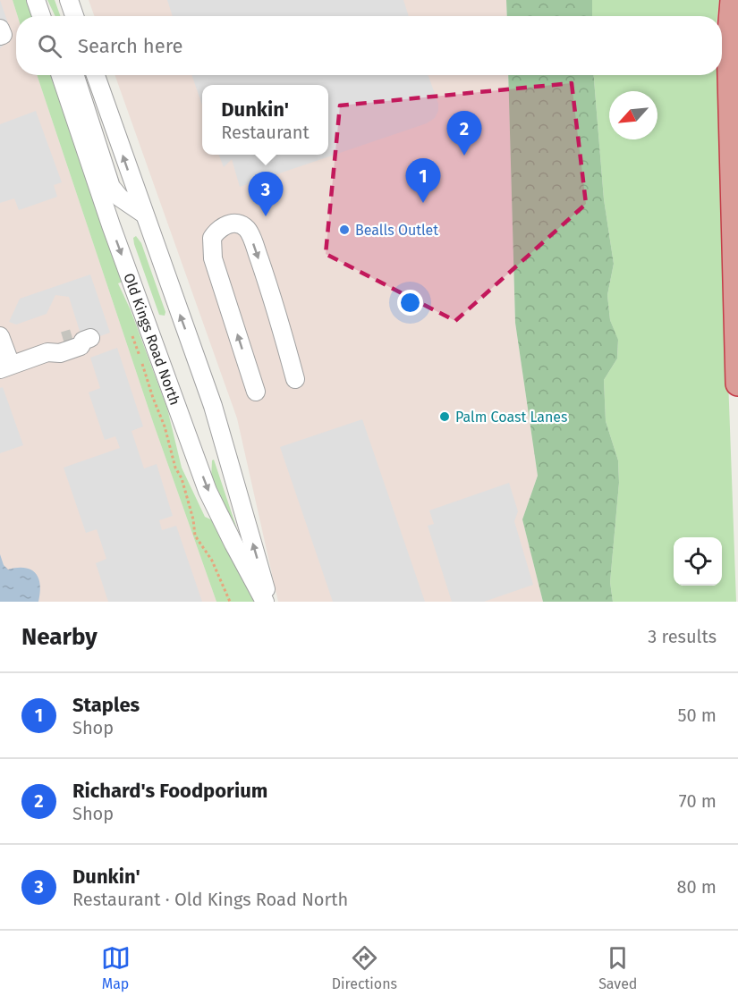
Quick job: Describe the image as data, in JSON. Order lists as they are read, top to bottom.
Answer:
{
  "streets": {
    "street": ["Old Kings Road North"]
  },
  "places": ["Bealls Outlet", "Palm Coast Lanes"],
  "north": "bottom left",
  "page": {
    "search": "Search here",
    "popup": ["Dunkin'", "Restaurant"],
    "pins": ["2", "1", "3"],
    "heading": ["Nearby", "3 results"],
    "list": [
      {
        "mark": "1",
        "name": "Staples",
        "note": "Shop",
        "value": "50 m"
      },
      {
        "mark": "2",
        "name": "Richard's Foodporium",
        "note": "Shop",
        "value": "70 m"
      },
      {
        "mark": "3",
        "name": "Dunkin'",
        "note": "Restaurant · Old Kings Road North",
        "value": "80 m"
      }
    ],
    "nav": ["Map", "Directions", "Saved"]
  }
}
